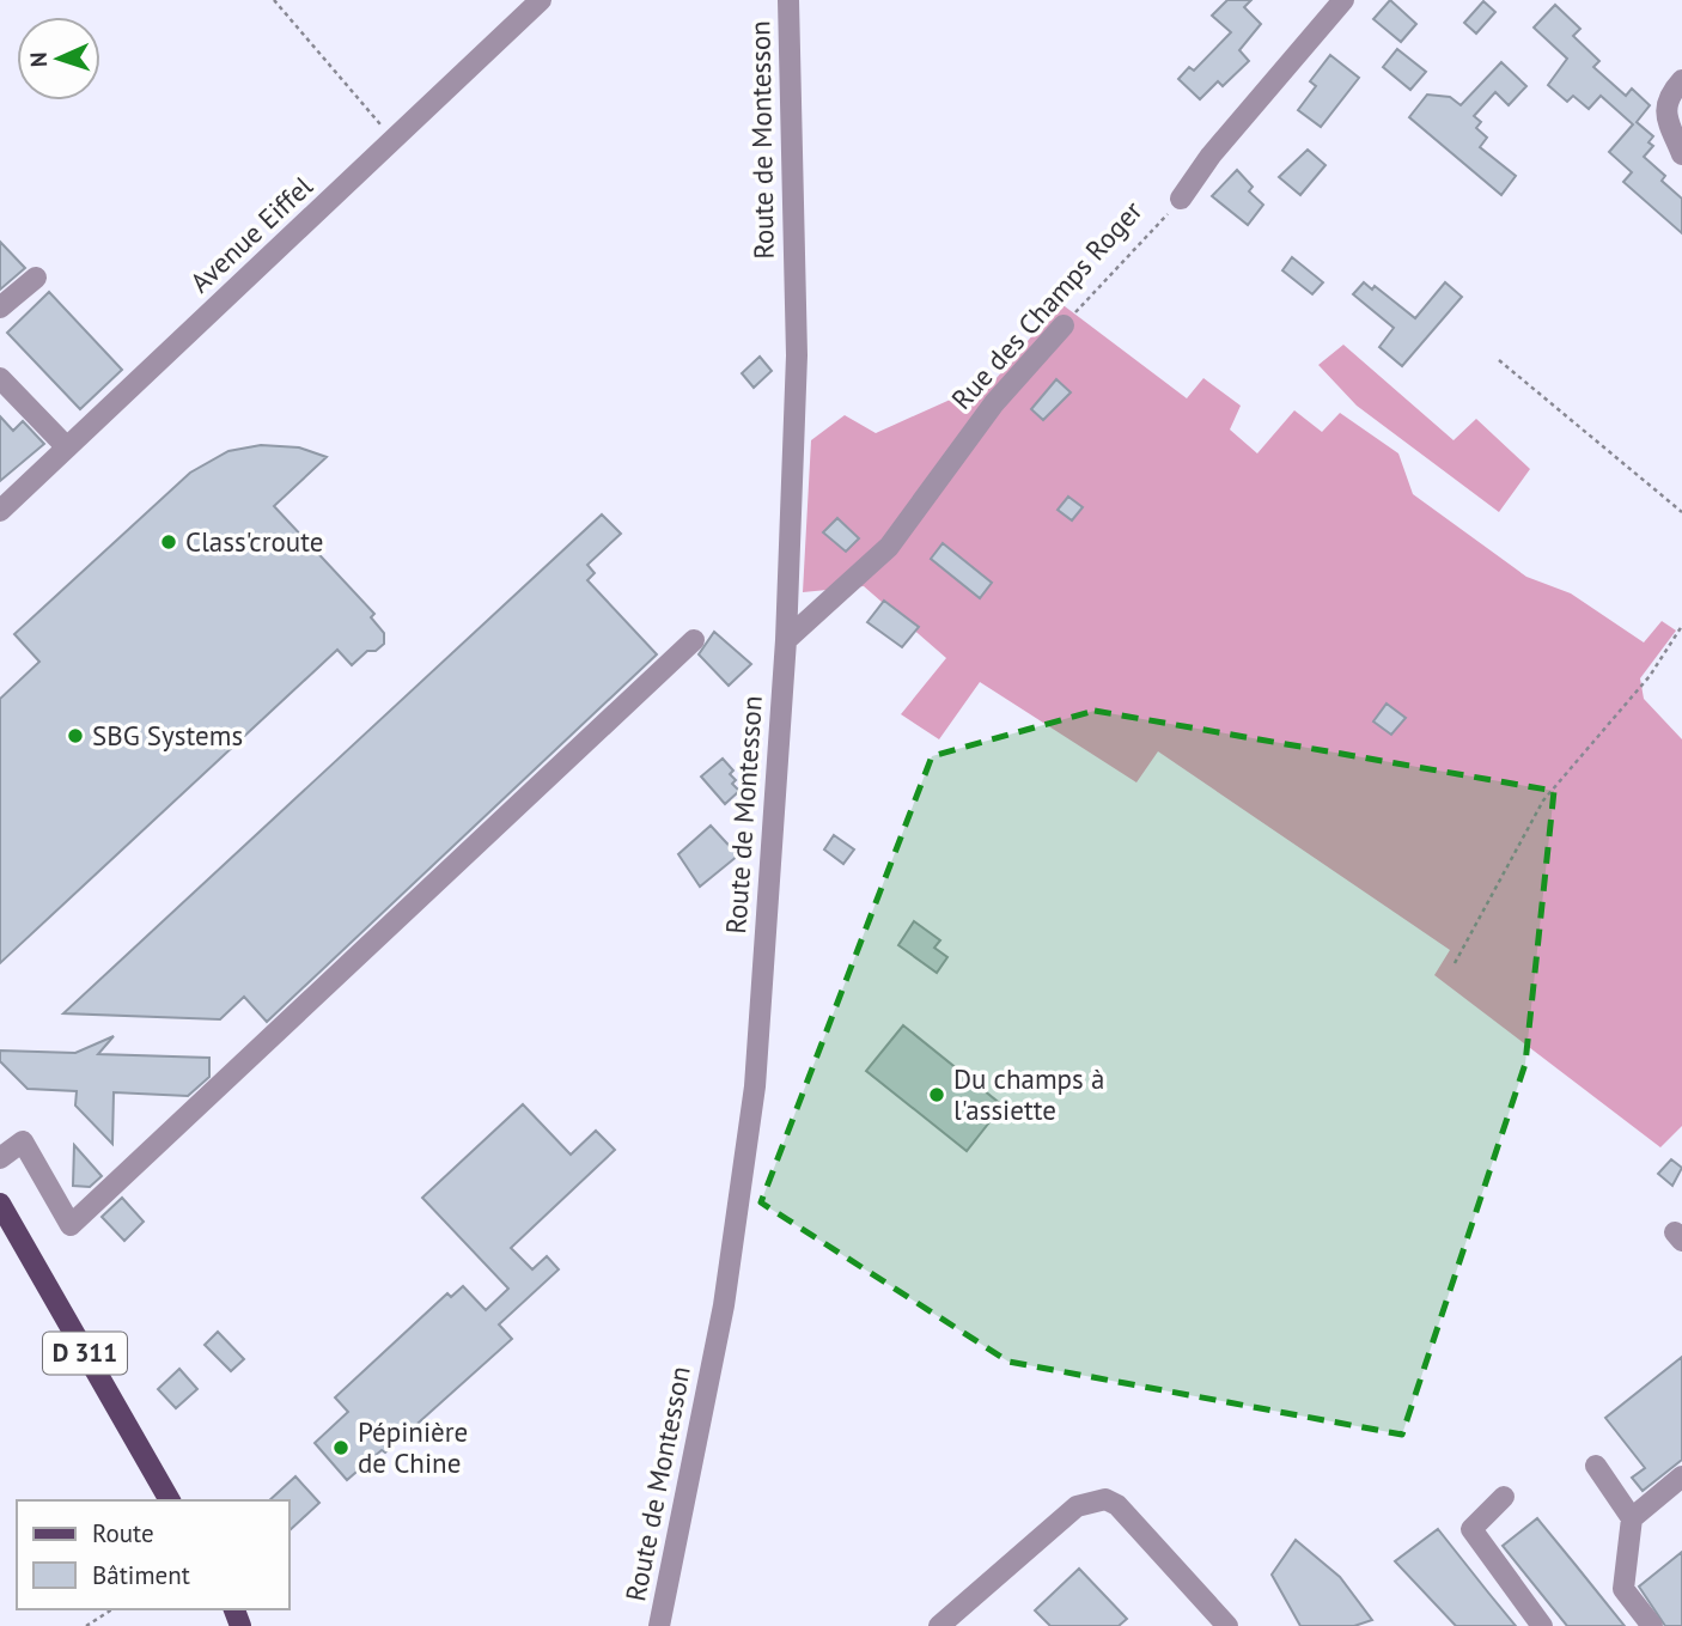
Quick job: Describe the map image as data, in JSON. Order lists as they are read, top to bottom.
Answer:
{
  "streets": {
    "main road": ["D 311"],
    "street": ["Route de Montesson", "Avenue Eiffel", "Rue des Champs Roger"]
  },
  "crossings": [
    ["Route de Montesson", "Rue des Champs Roger"]
  ],
  "places": [
    "Class'croute",
    "SBG Systems",
    "Du champs à l'assiette",
    "Pépinière de Chine"
  ],
  "legend": ["Route", "Bâtiment"],
  "north": "left"
}
